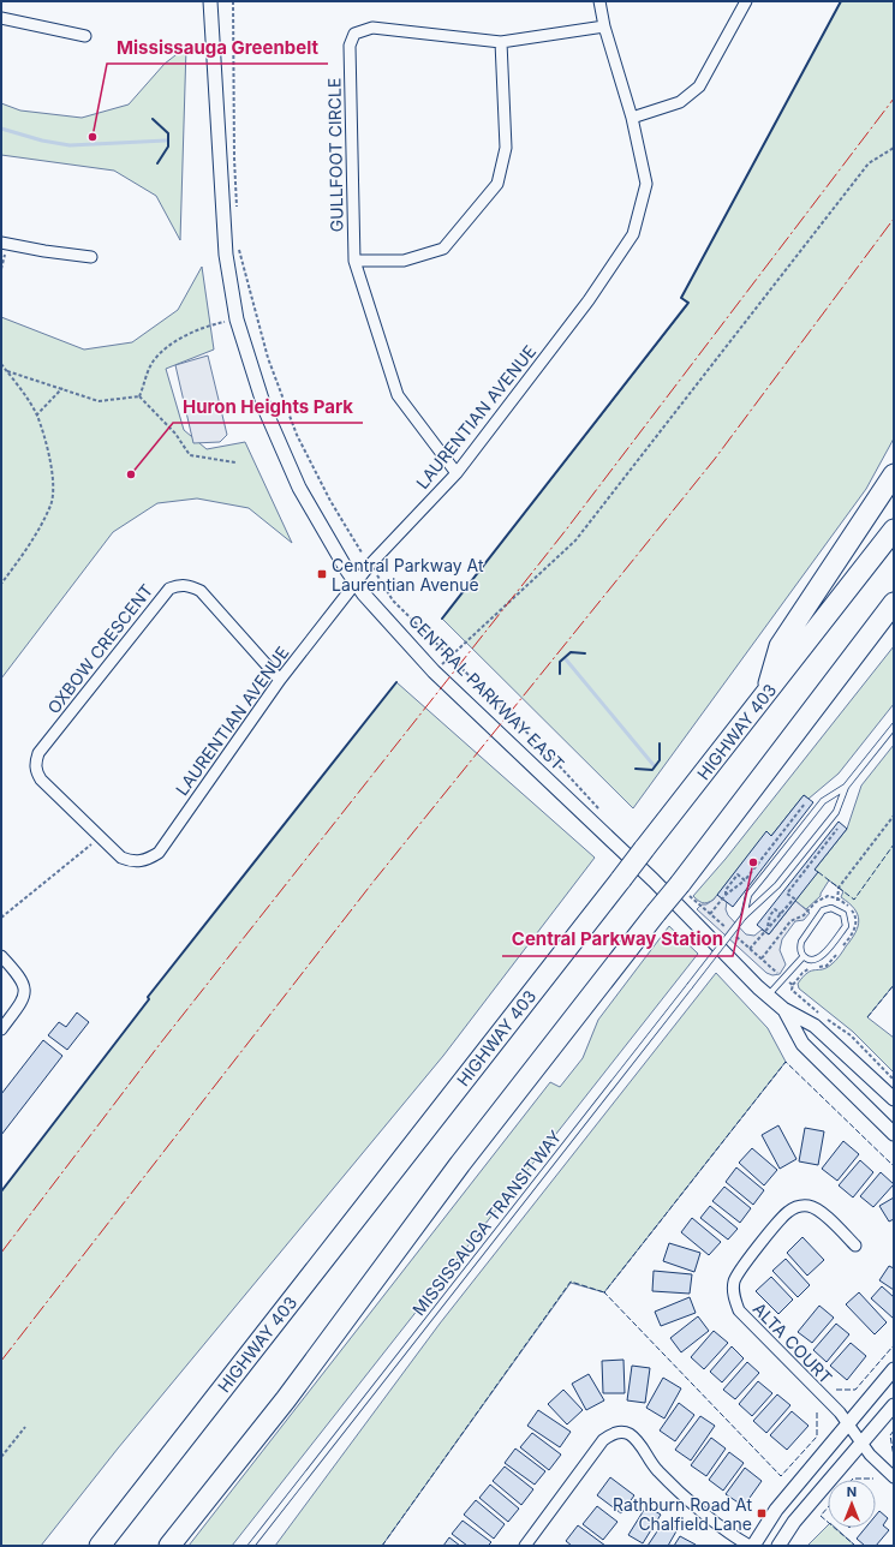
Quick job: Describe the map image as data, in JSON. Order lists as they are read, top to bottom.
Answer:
{
  "streets": {
    "highway": ["HIGHWAY 403"],
    "street": [
      "GULLFOOT CIRCLE",
      "LAURENTIAN AVENUE",
      "OXBOW CRESCENT",
      "CENTRAL PARKWAY EAST",
      "ALTA COURT"
    ],
    "lane": ["MISSISSAUGA TRANSITWAY"]
  },
  "crossings": [
    ["GULLFOOT CIRCLE", "LAURENTIAN AVENUE"],
    ["LAURENTIAN AVENUE", "OXBOW CRESCENT"],
    ["LAURENTIAN AVENUE", "CENTRAL PARKWAY EAST"]
  ],
  "places": {
    "other": ["Mississauga Greenbelt", "Huron Heights Park", "Central Parkway Station"],
    "transit": ["Central Parkway At Laurentian Avenue", "Rathburn Road At Chalfield Lane"]
  },
  "north": "top"
}
